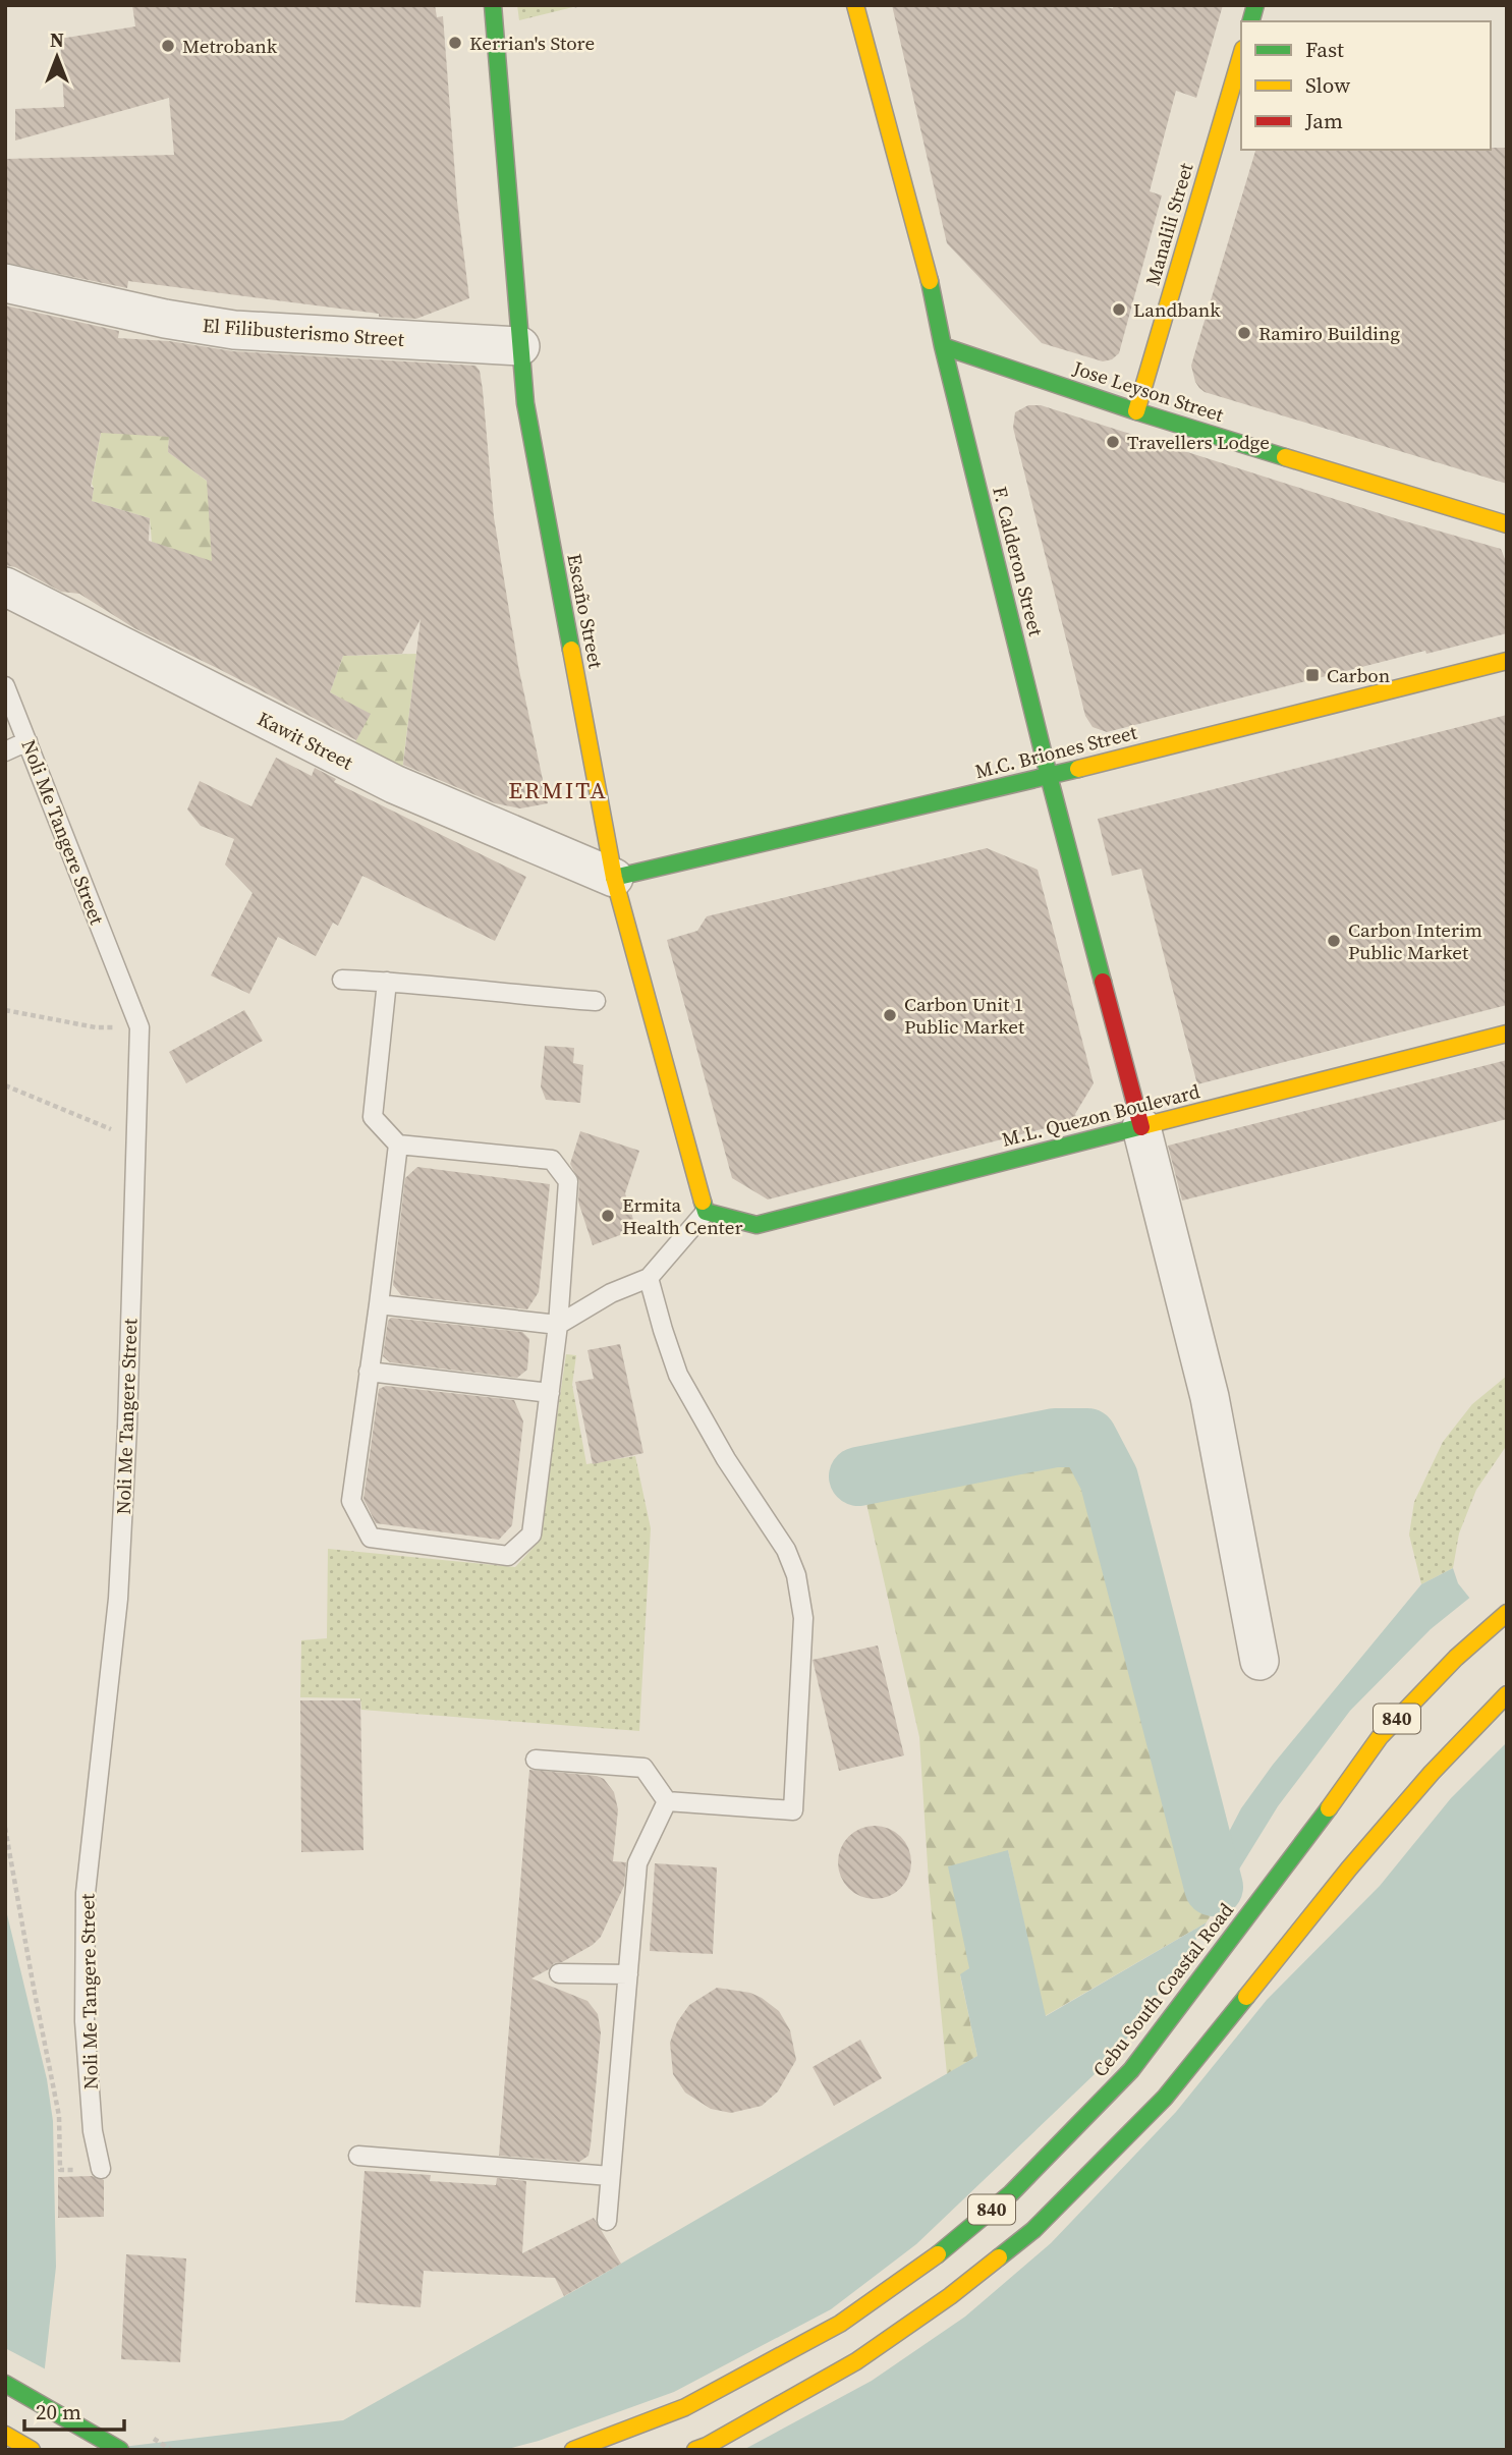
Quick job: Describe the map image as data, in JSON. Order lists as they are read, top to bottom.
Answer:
{
  "streets": {
    "main road": [
      "Manalili Street",
      "Jose Leyson Street",
      "F. Calderon Street",
      "Escaño Street",
      "M.C. Briones Street",
      "M.L. Quezon Boulevard",
      "840",
      "Cebu South Coastal Road"
    ],
    "street": ["El Filibusterismo Street", "Kawit Street"],
    "lane": ["Noli Me Tangere Street"]
  },
  "crossings": [
    ["Manalili Street", "Jose Leyson Street"],
    ["El Filibusterismo Street", "Escaño Street"],
    ["Jose Leyson Street", "F. Calderon Street"],
    ["F. Calderon Street", "M.C. Briones Street"],
    ["F. Calderon Street", "M.L. Quezon Boulevard"],
    ["Escaño Street", "Kawit Street"],
    ["Escaño Street", "M.C. Briones Street"],
    ["Escaño Street", "M.L. Quezon Boulevard"],
    ["Kawit Street", "M.C. Briones Street"]
  ],
  "districts": ["ERMITA"],
  "places": {
    "other": [
      "Kerrian's Store",
      "Metrobank",
      "Landbank",
      "Ramiro Building",
      "Travellers Lodge",
      "Carbon Interim Public Market",
      "Carbon Unit 1 Public Market",
      "Ermita Health Center"
    ],
    "transit": ["Carbon"]
  },
  "legend": ["Fast", "Slow", "Jam"],
  "scale_bar": "20 m",
  "north": "top"
}
